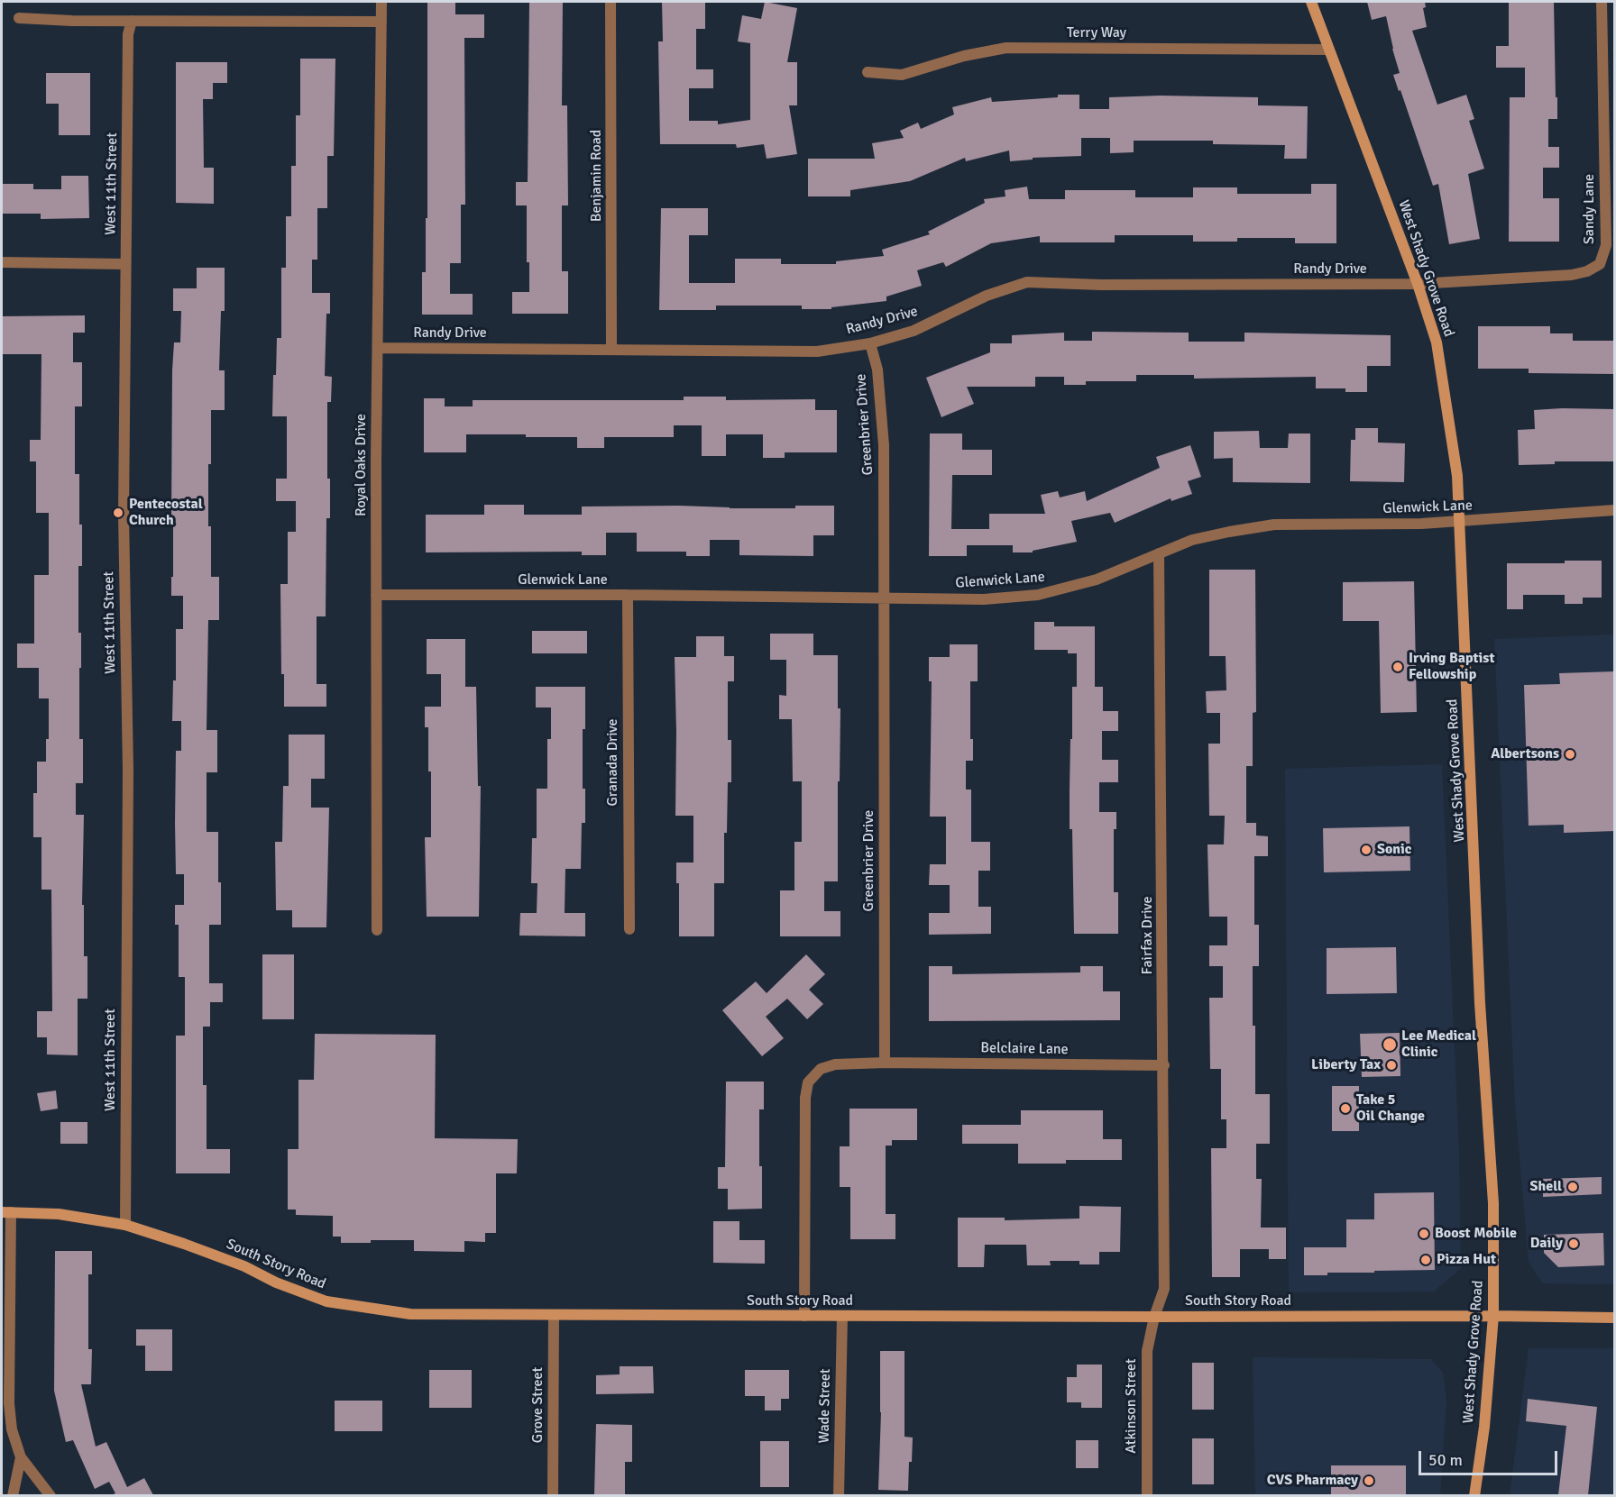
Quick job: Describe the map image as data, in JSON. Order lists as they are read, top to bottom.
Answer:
{
  "streets": {
    "main road": ["West Shady Grove Road", "South Story Road"],
    "street": [
      "Terry Way",
      "Benjamin Road",
      "West 11th Street",
      "Sandy Lane",
      "Randy Drive",
      "Greenbrier Drive",
      "Royal Oaks Drive",
      "Glenwick Lane",
      "Granada Drive",
      "Fairfax Drive",
      "Belclaire Lane",
      "Grove Street",
      "Wade Street",
      "Atkinson Street"
    ]
  },
  "crossings": [
    ["Terry Way", "West Shady Grove Road"],
    ["Benjamin Road", "Randy Drive"],
    ["West 11th Street", "South Story Road"],
    ["Sandy Lane", "West Shady Grove Road"],
    ["Sandy Lane", "Randy Drive"],
    ["West Shady Grove Road", "Randy Drive"],
    ["West Shady Grove Road", "Glenwick Lane"],
    ["West Shady Grove Road", "South Story Road"],
    ["Randy Drive", "Greenbrier Drive"],
    ["Randy Drive", "Royal Oaks Drive"],
    ["Greenbrier Drive", "Glenwick Lane"],
    ["Greenbrier Drive", "Belclaire Lane"],
    ["Royal Oaks Drive", "Glenwick Lane"],
    ["Glenwick Lane", "Granada Drive"],
    ["Glenwick Lane", "Fairfax Drive"],
    ["Fairfax Drive", "Belclaire Lane"],
    ["Fairfax Drive", "South Story Road"],
    ["Fairfax Drive", "Atkinson Street"],
    ["South Story Road", "Grove Street"],
    ["South Story Road", "Wade Street"],
    ["South Story Road", "Atkinson Street"]
  ],
  "places": [
    "Pentecostal Church",
    "Irving Baptist Fellowship",
    "Albertsons",
    "Sonic",
    "Lee Medical Clinic",
    "Liberty Tax",
    "Take 5 Oil Change",
    "Shell",
    "Boost Mobile",
    "Daily",
    "Pizza Hut",
    "CVS Pharmacy"
  ],
  "scale_bar": "50 m"
}
